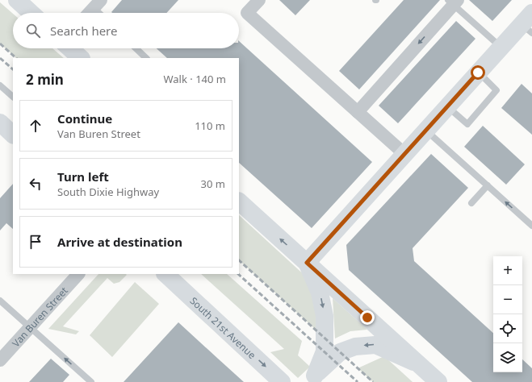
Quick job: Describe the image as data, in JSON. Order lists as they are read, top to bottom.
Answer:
{
  "streets": {
    "main road": ["South 21st Avenue"],
    "street": ["Van Buren Street"]
  },
  "page": {
    "search": "Search here",
    "heading": ["2 min", "Walk · 140 m"],
    "list": [
      ["Continue", "Van Buren Street", "110 m"],
      ["Turn left", "South Dixie Highway", "30 m"],
      "Arrive at destination"
    ],
    "map_buttons": ["+", "−"]
  }
}
